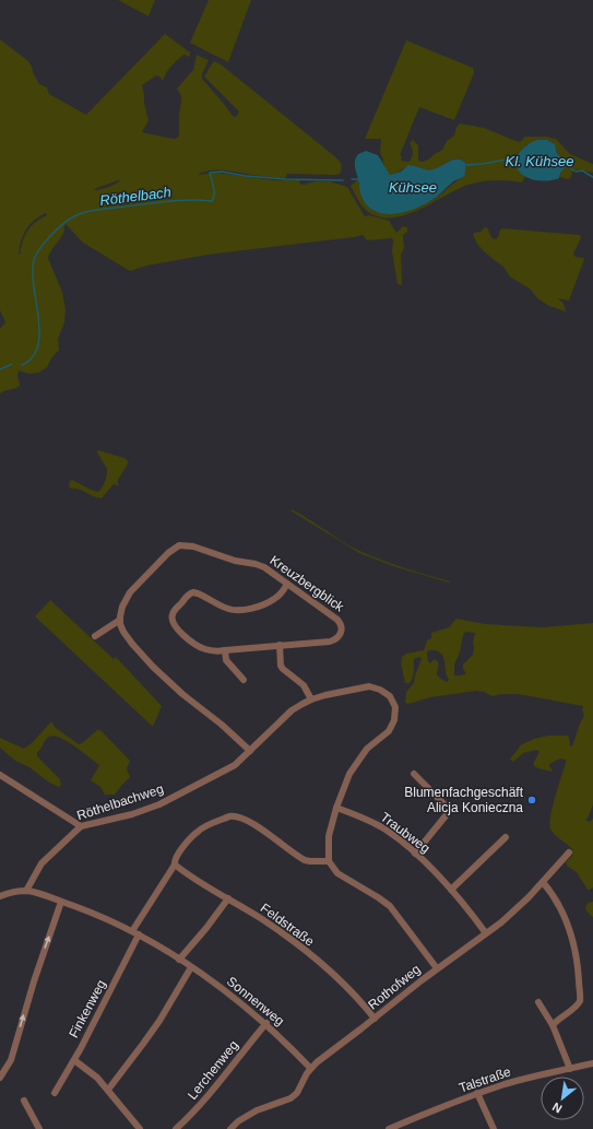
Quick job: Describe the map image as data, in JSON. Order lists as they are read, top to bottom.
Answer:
{
  "streets": {
    "street": [
      "Kreuzbergblick",
      "Röthelbachweg",
      "Traubweg",
      "Feldstraße",
      "Rothofweg",
      "Sonnenweg",
      "Finkenweg",
      "Lerchenweg",
      "Talstraße"
    ]
  },
  "crossings": [
    ["Röthelbachweg", "Traubweg"],
    ["Traubweg", "Rothofweg"],
    ["Feldstraße", "Rothofweg"],
    ["Feldstraße", "Finkenweg"],
    ["Rothofweg", "Sonnenweg"],
    ["Sonnenweg", "Finkenweg"],
    ["Sonnenweg", "Lerchenweg"]
  ],
  "water": ["Kl. Kühsee", "Kühsee", "Röthelbach"],
  "places": ["Blumenfachgeschäft Alicja Konieczna"],
  "north": "bottom left"
}
